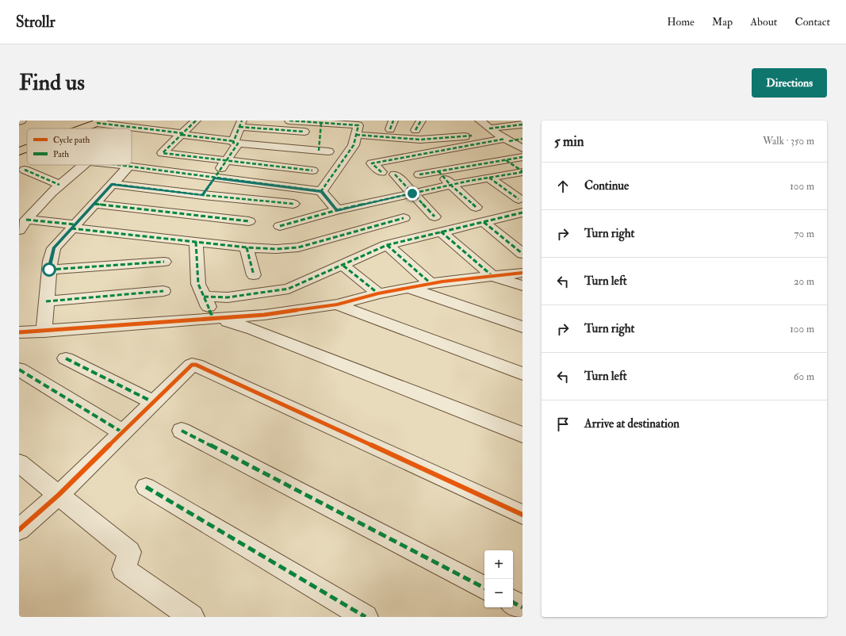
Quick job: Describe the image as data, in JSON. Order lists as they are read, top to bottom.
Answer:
{
  "legend": ["Cycle path", "Path"],
  "page": {
    "header": "Strollr",
    "nav": [
      "Home",
      "Map",
      "About",
      "Contact"
    ],
    "buttons": "Directions",
    "title": "Find us",
    "heading": ["5 min", "Walk · 350 m"],
    "list": [
      ["Continue", "100 m"],
      ["Turn right", "70 m"],
      ["Turn left", "20 m"],
      ["Turn right", "100 m"],
      ["Turn left", "60 m"],
      "Arrive at destination"
    ],
    "map_buttons": ["+", "−"]
  }
}
